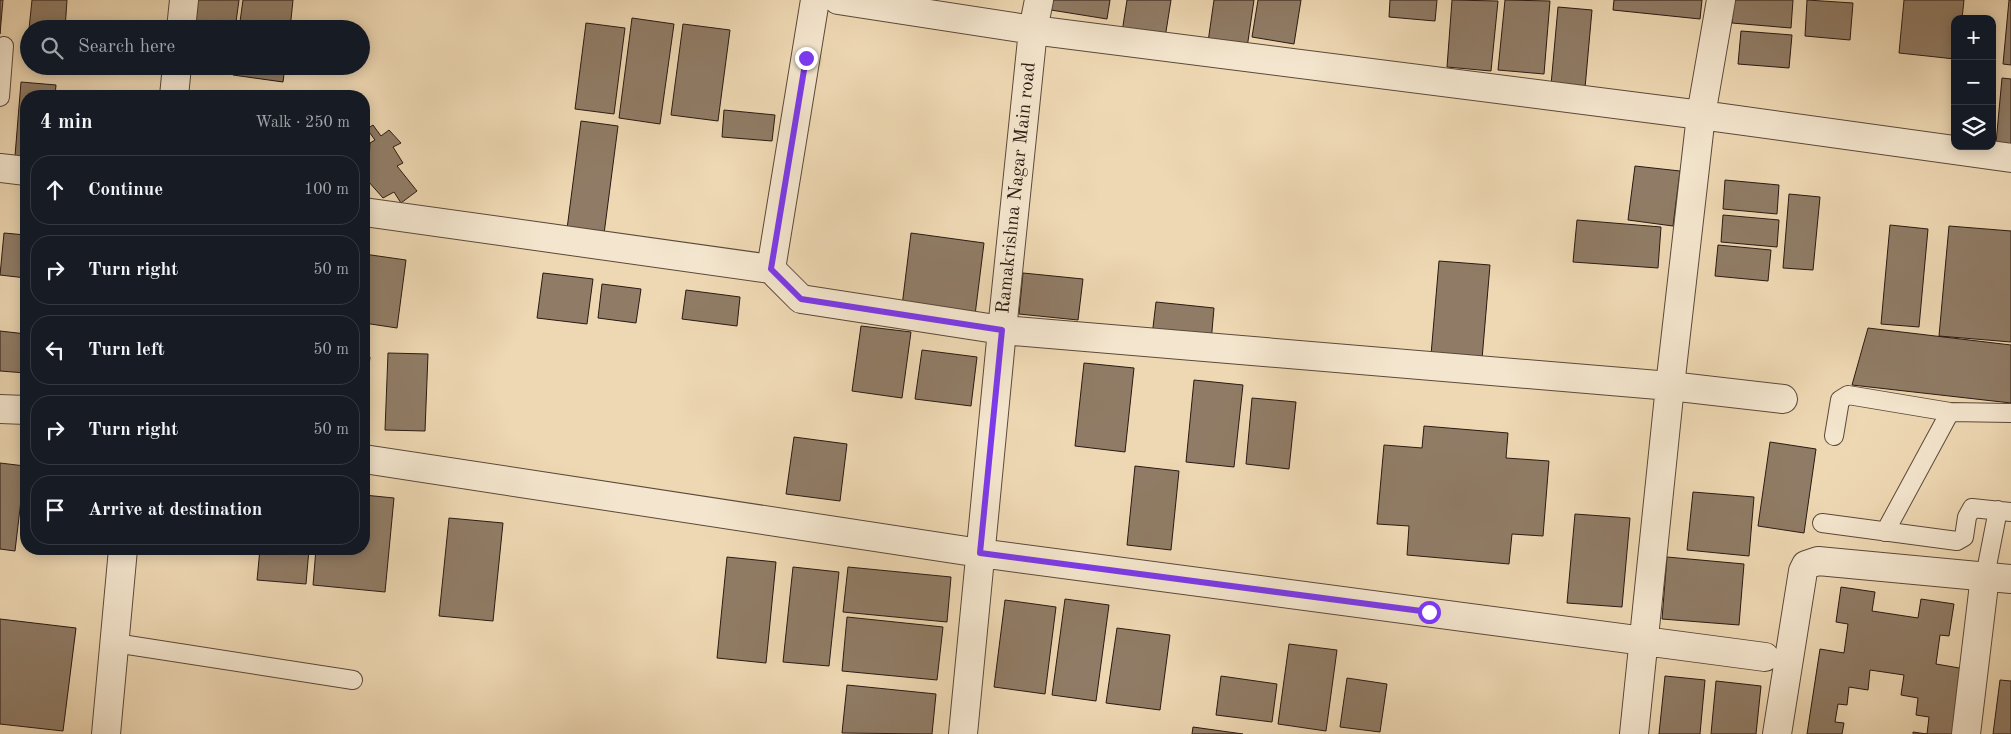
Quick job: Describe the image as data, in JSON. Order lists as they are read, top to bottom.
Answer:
{
  "streets": {
    "street": ["Ramakrishna Nagar Main road"]
  },
  "page": {
    "map_buttons": ["+", "−"],
    "search": "Search here",
    "heading": ["4 min", "Walk · 250 m"],
    "list": [
      ["Continue", "100 m"],
      ["Turn right", "50 m"],
      ["Turn left", "50 m"],
      ["Turn right", "50 m"],
      "Arrive at destination"
    ]
  }
}
